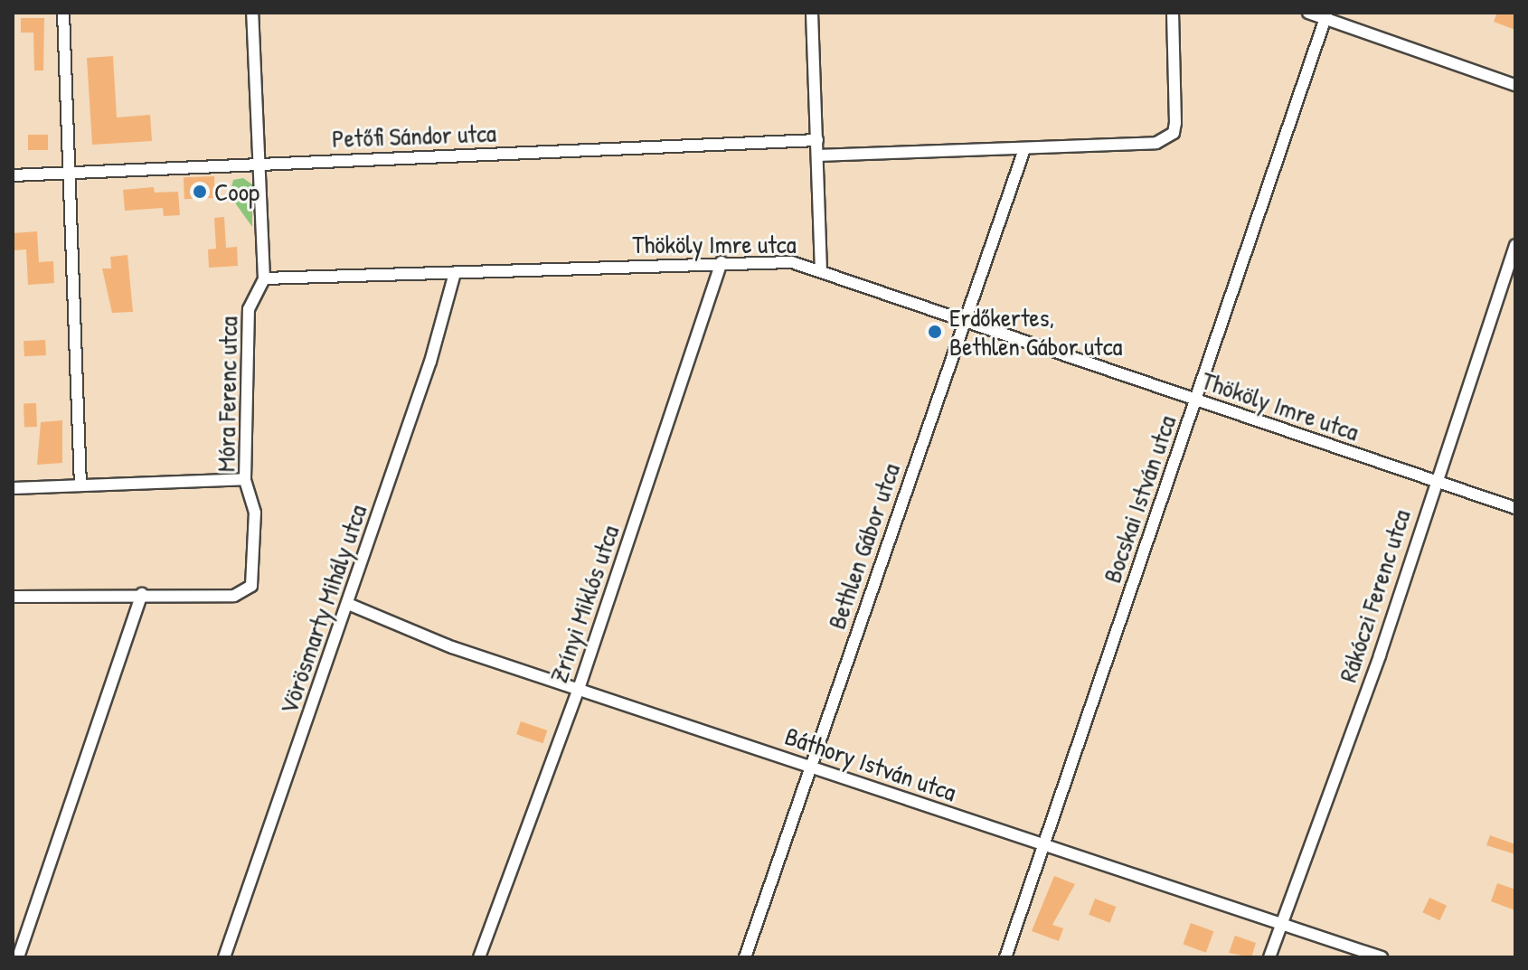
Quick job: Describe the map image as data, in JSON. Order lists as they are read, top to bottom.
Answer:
{
  "streets": {
    "street": [
      "Petőfi Sándor utca",
      "Thököly Imre utca",
      "Móra Ferenc utca",
      "Bocskai István utca",
      "Bethlen Gábor utca",
      "Rákóczi Ferenc utca",
      "Zrínyi Miklós utca",
      "Vörösmarty Mihály utca",
      "Báthory István utca"
    ]
  },
  "crossings": [
    ["Petőfi Sándor utca", "Móra Ferenc utca"],
    ["Thököly Imre utca", "Móra Ferenc utca"],
    ["Thököly Imre utca", "Bocskai István utca"],
    ["Thököly Imre utca", "Bethlen Gábor utca"],
    ["Thököly Imre utca", "Rákóczi Ferenc utca"],
    ["Thököly Imre utca", "Zrínyi Miklós utca"],
    ["Thököly Imre utca", "Vörösmarty Mihály utca"],
    ["Bocskai István utca", "Báthory István utca"],
    ["Bethlen Gábor utca", "Báthory István utca"],
    ["Rákóczi Ferenc utca", "Báthory István utca"],
    ["Zrínyi Miklós utca", "Báthory István utca"],
    ["Vörösmarty Mihály utca", "Báthory István utca"]
  ],
  "places": ["Coop", "Erdőkertes, Bethlen Gábor utca"]
}
